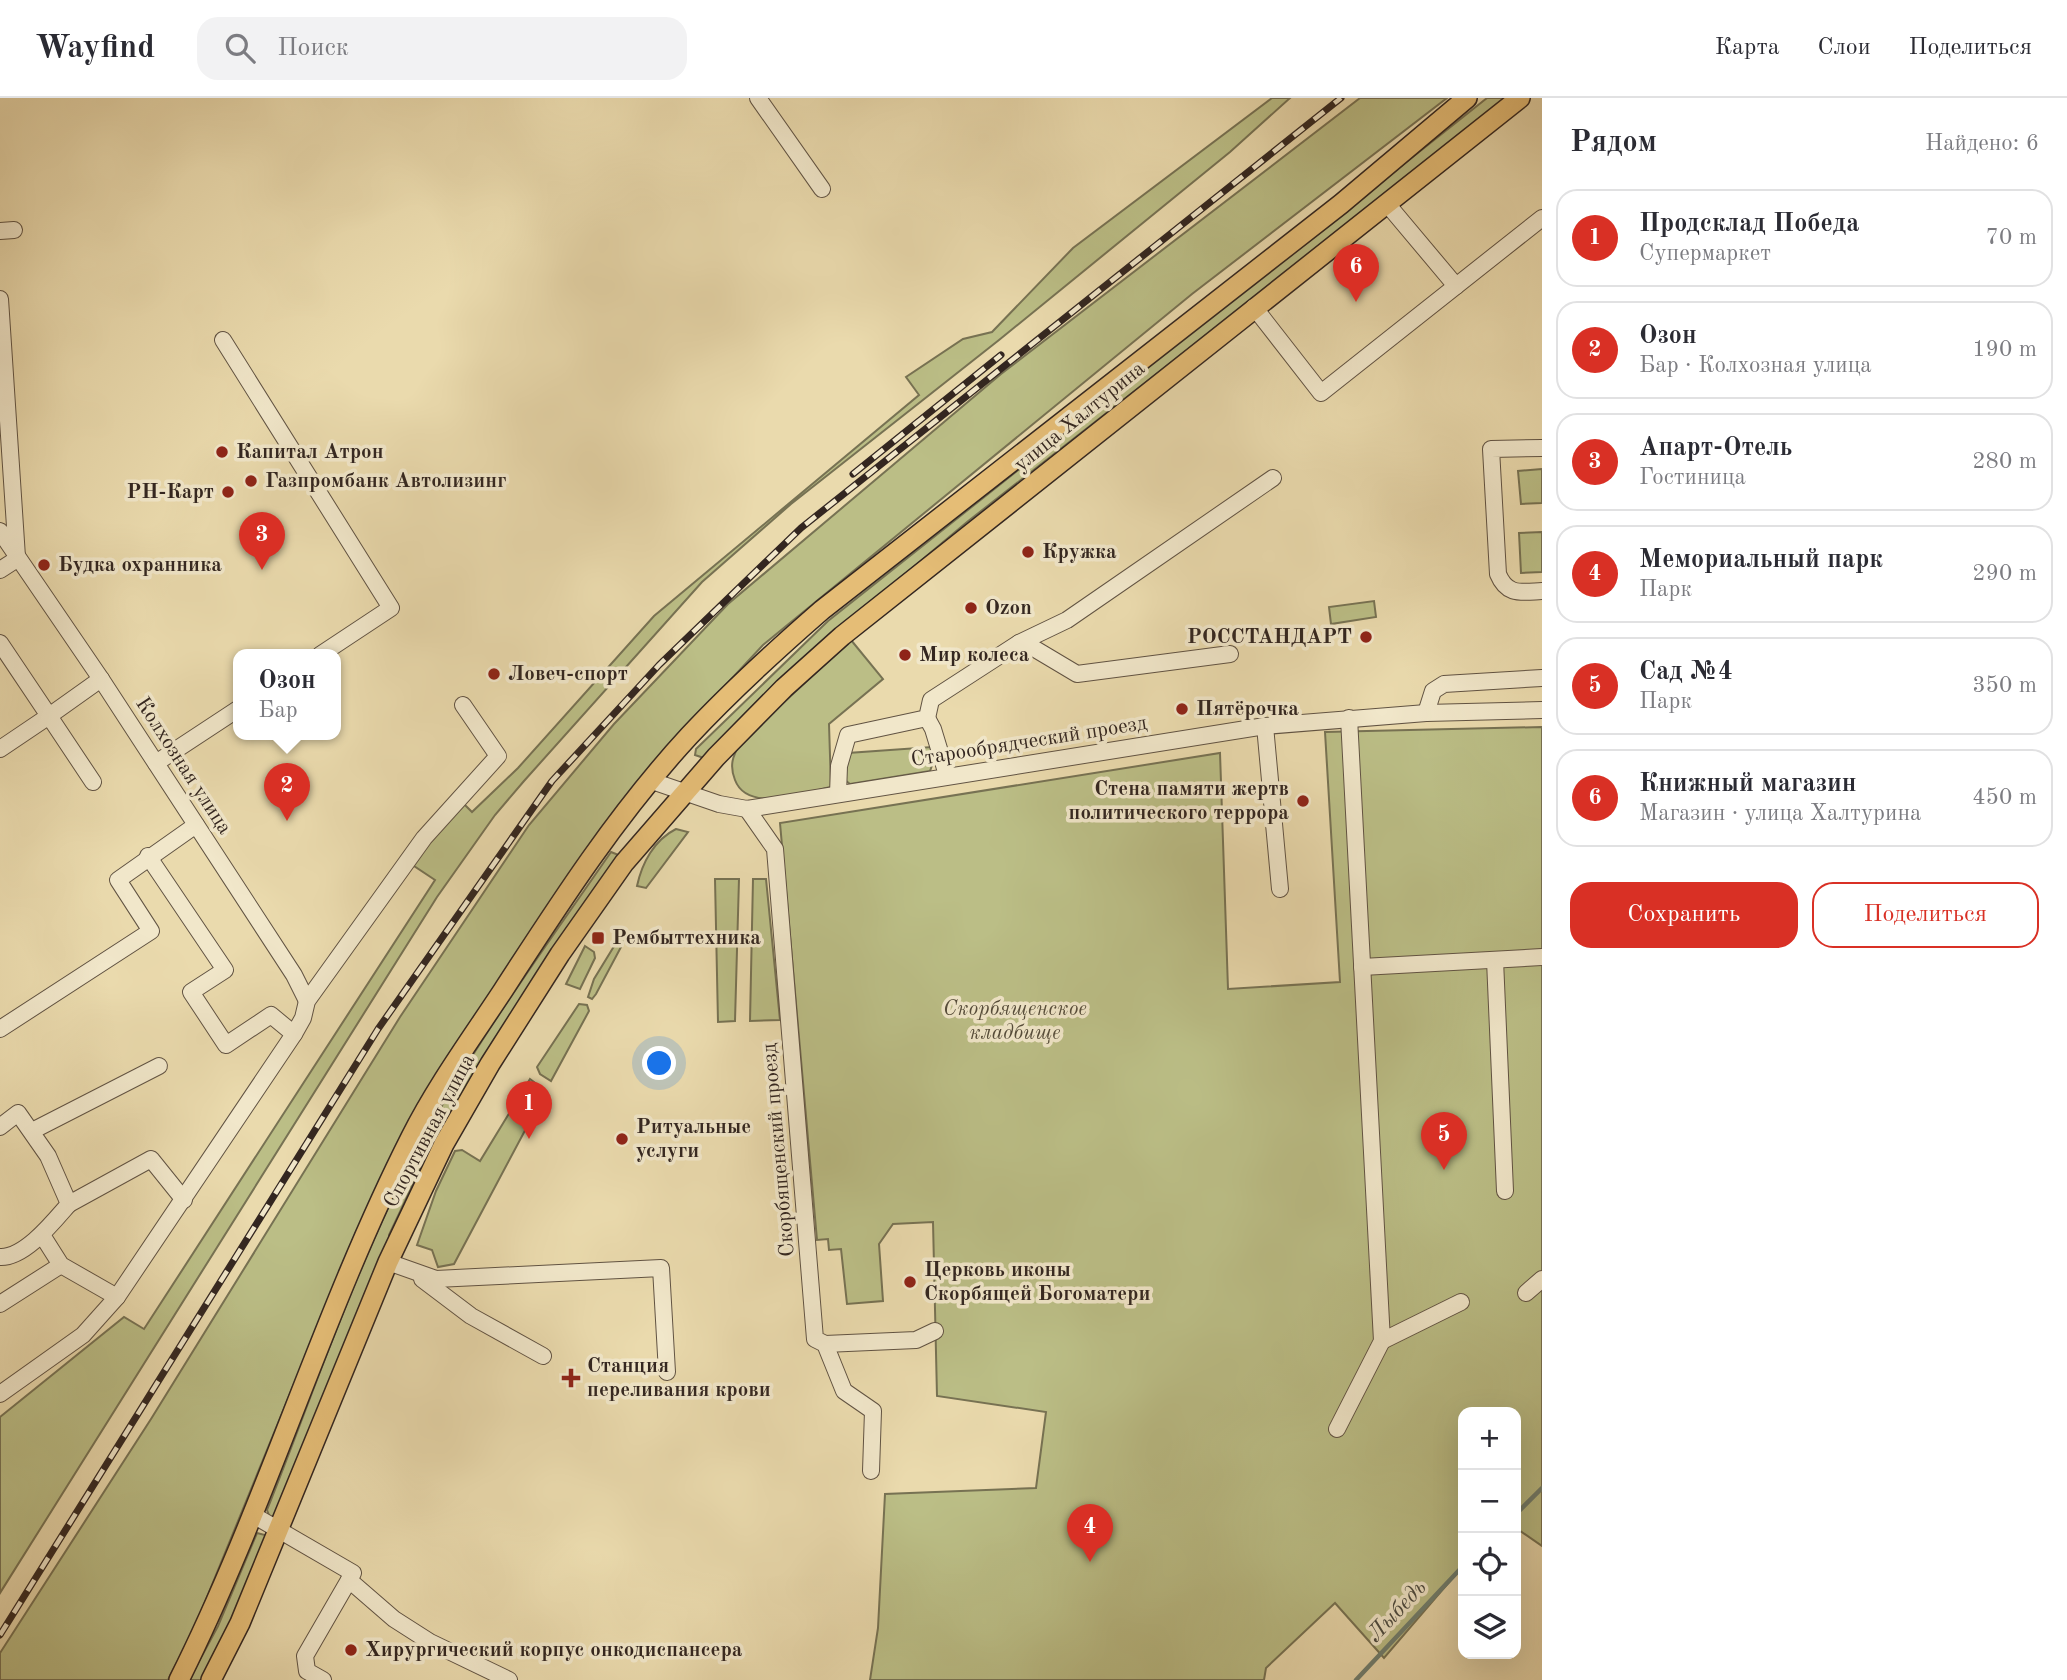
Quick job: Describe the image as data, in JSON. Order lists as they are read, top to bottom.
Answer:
{
  "streets": {
    "main road": ["улица Халтурина", "Спортивная улица"],
    "street": ["Старообрядческий проезд", "Колхозная улица", "Скорбященский проезд"]
  },
  "crossings": [
    ["улица Халтурина", "Старообрядческий проезд"],
    ["улица Халтурина", "Спортивная улица"],
    ["Старообрядческий проезд", "Спортивная улица"],
    ["Старообрядческий проезд", "Скорбященский проезд"]
  ],
  "water": ["Лыбедь"],
  "parks": ["Скорбященское кладбище"],
  "places": {
    "other": [
      "Капитал Атрон",
      "Газпромбанк Автолизинг",
      "РН-Карт",
      "Кружка",
      "Будка охранника",
      "Ozon",
      "РОССТАНДАРТ",
      "Мир колеса",
      "Ловеч-спорт",
      "Пятёрочка",
      "Стена памяти жертв политического террора",
      "Ритуальные услуги",
      "Церковь иконы Скорбящей Богоматери",
      "Хирургический корпус онкодиспансера"
    ],
    "transit": ["Рембыттехника"],
    "health": ["Станция переливания крови"]
  },
  "page": {
    "header": "Wayfind",
    "search": "Поиск",
    "nav": ["Карта", "Слои", "Поделиться"],
    "heading": ["Рядом", "Найдено: 6"],
    "list": [
      {
        "mark": "1",
        "name": "Продсклад Победа",
        "note": "Супермаркет",
        "value": "70 m"
      },
      {
        "mark": "2",
        "name": "Озон",
        "note": "Бар · Колхозная улица",
        "value": "190 m"
      },
      {
        "mark": "3",
        "name": "Апарт-Отель",
        "note": "Гостиница",
        "value": "280 m"
      },
      {
        "mark": "4",
        "name": "Мемориальный парк",
        "note": "Парк",
        "value": "290 m"
      },
      {
        "mark": "5",
        "name": "Сад №4",
        "note": "Парк",
        "value": "350 m"
      },
      {
        "mark": "6",
        "name": "Книжный магазин",
        "note": "Магазин · улица Халтурина",
        "value": "450 m"
      }
    ],
    "pins": [
      "6",
      "3",
      "2",
      "1",
      "5",
      "4"
    ],
    "popup": ["Озон", "Бар"],
    "buttons": ["Сохранить", "Поделиться"],
    "map_buttons": ["+", "−"]
  }
}
